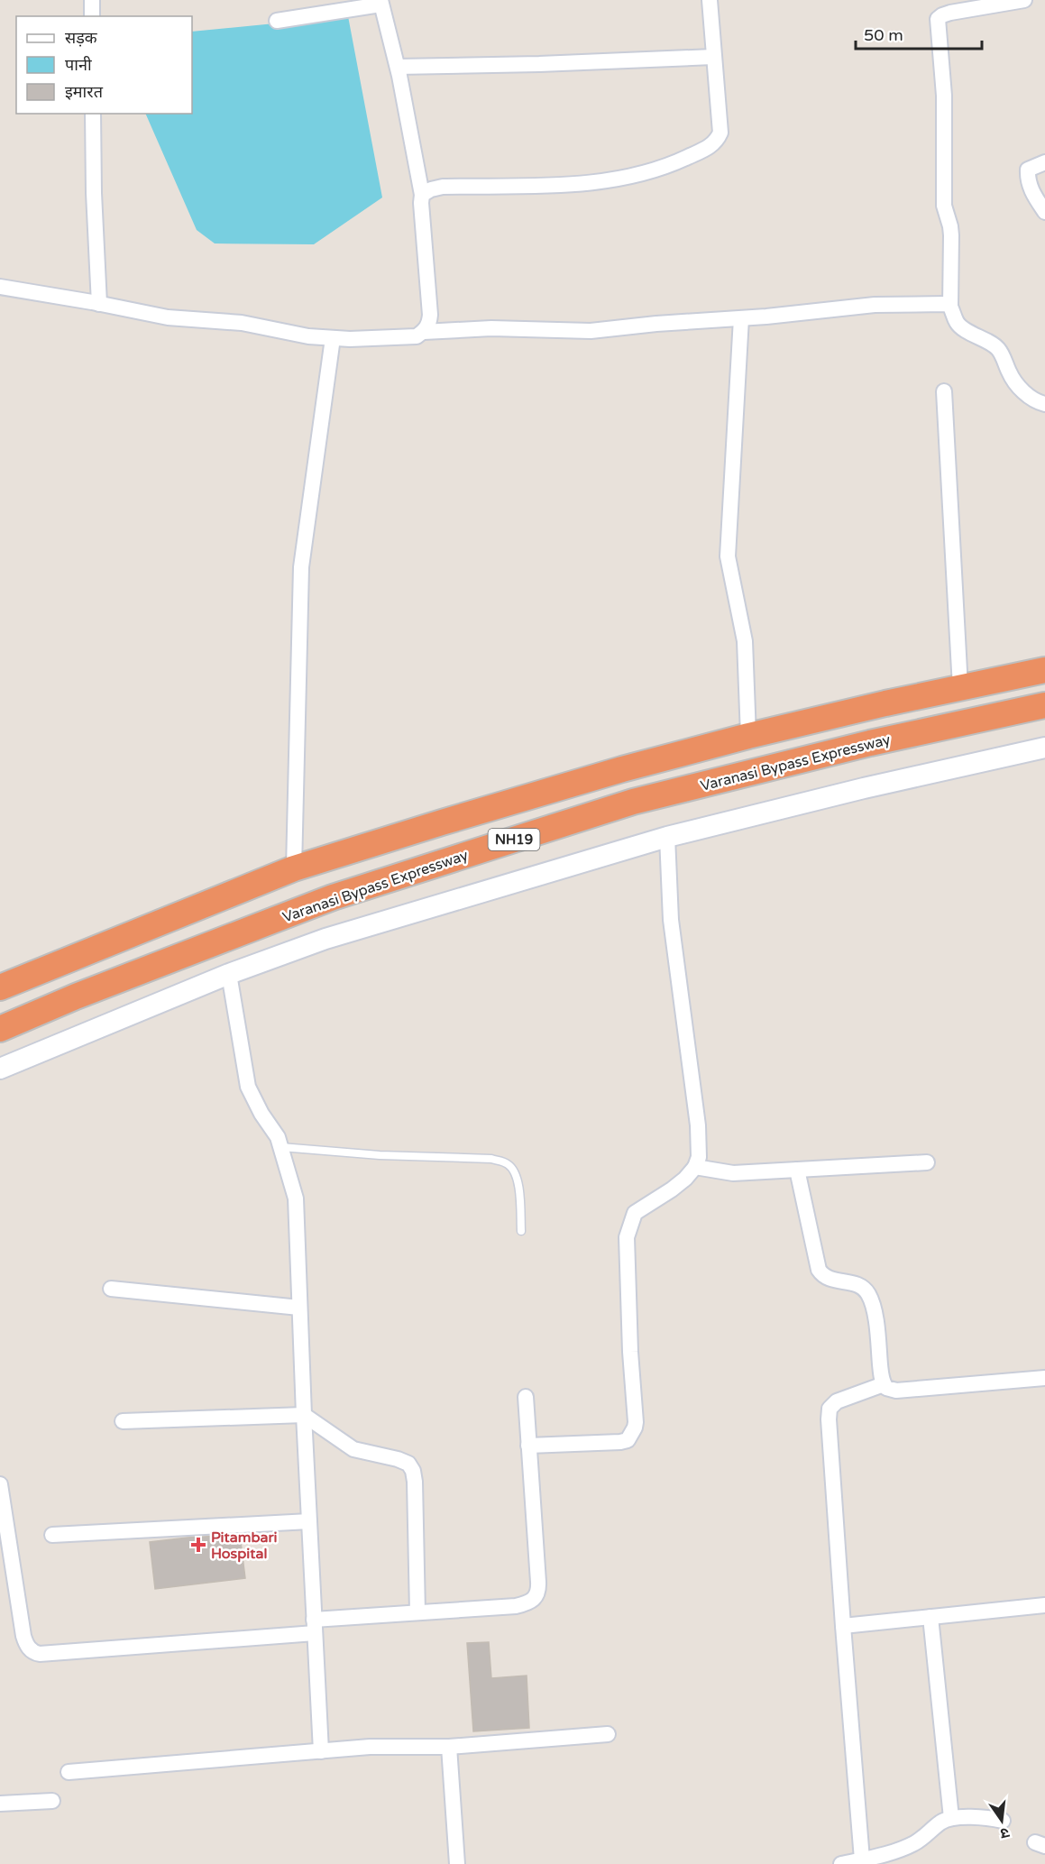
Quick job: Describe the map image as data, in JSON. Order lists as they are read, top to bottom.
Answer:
{
  "streets": {
    "highway": ["Varanasi Bypass Expressway", "NH19"]
  },
  "places": {
    "health": ["Pitambari Hospital"]
  },
  "legend": ["सड़क", "पानी", "इमारत"],
  "scale_bar": "50 m",
  "north": "bottom"
}
